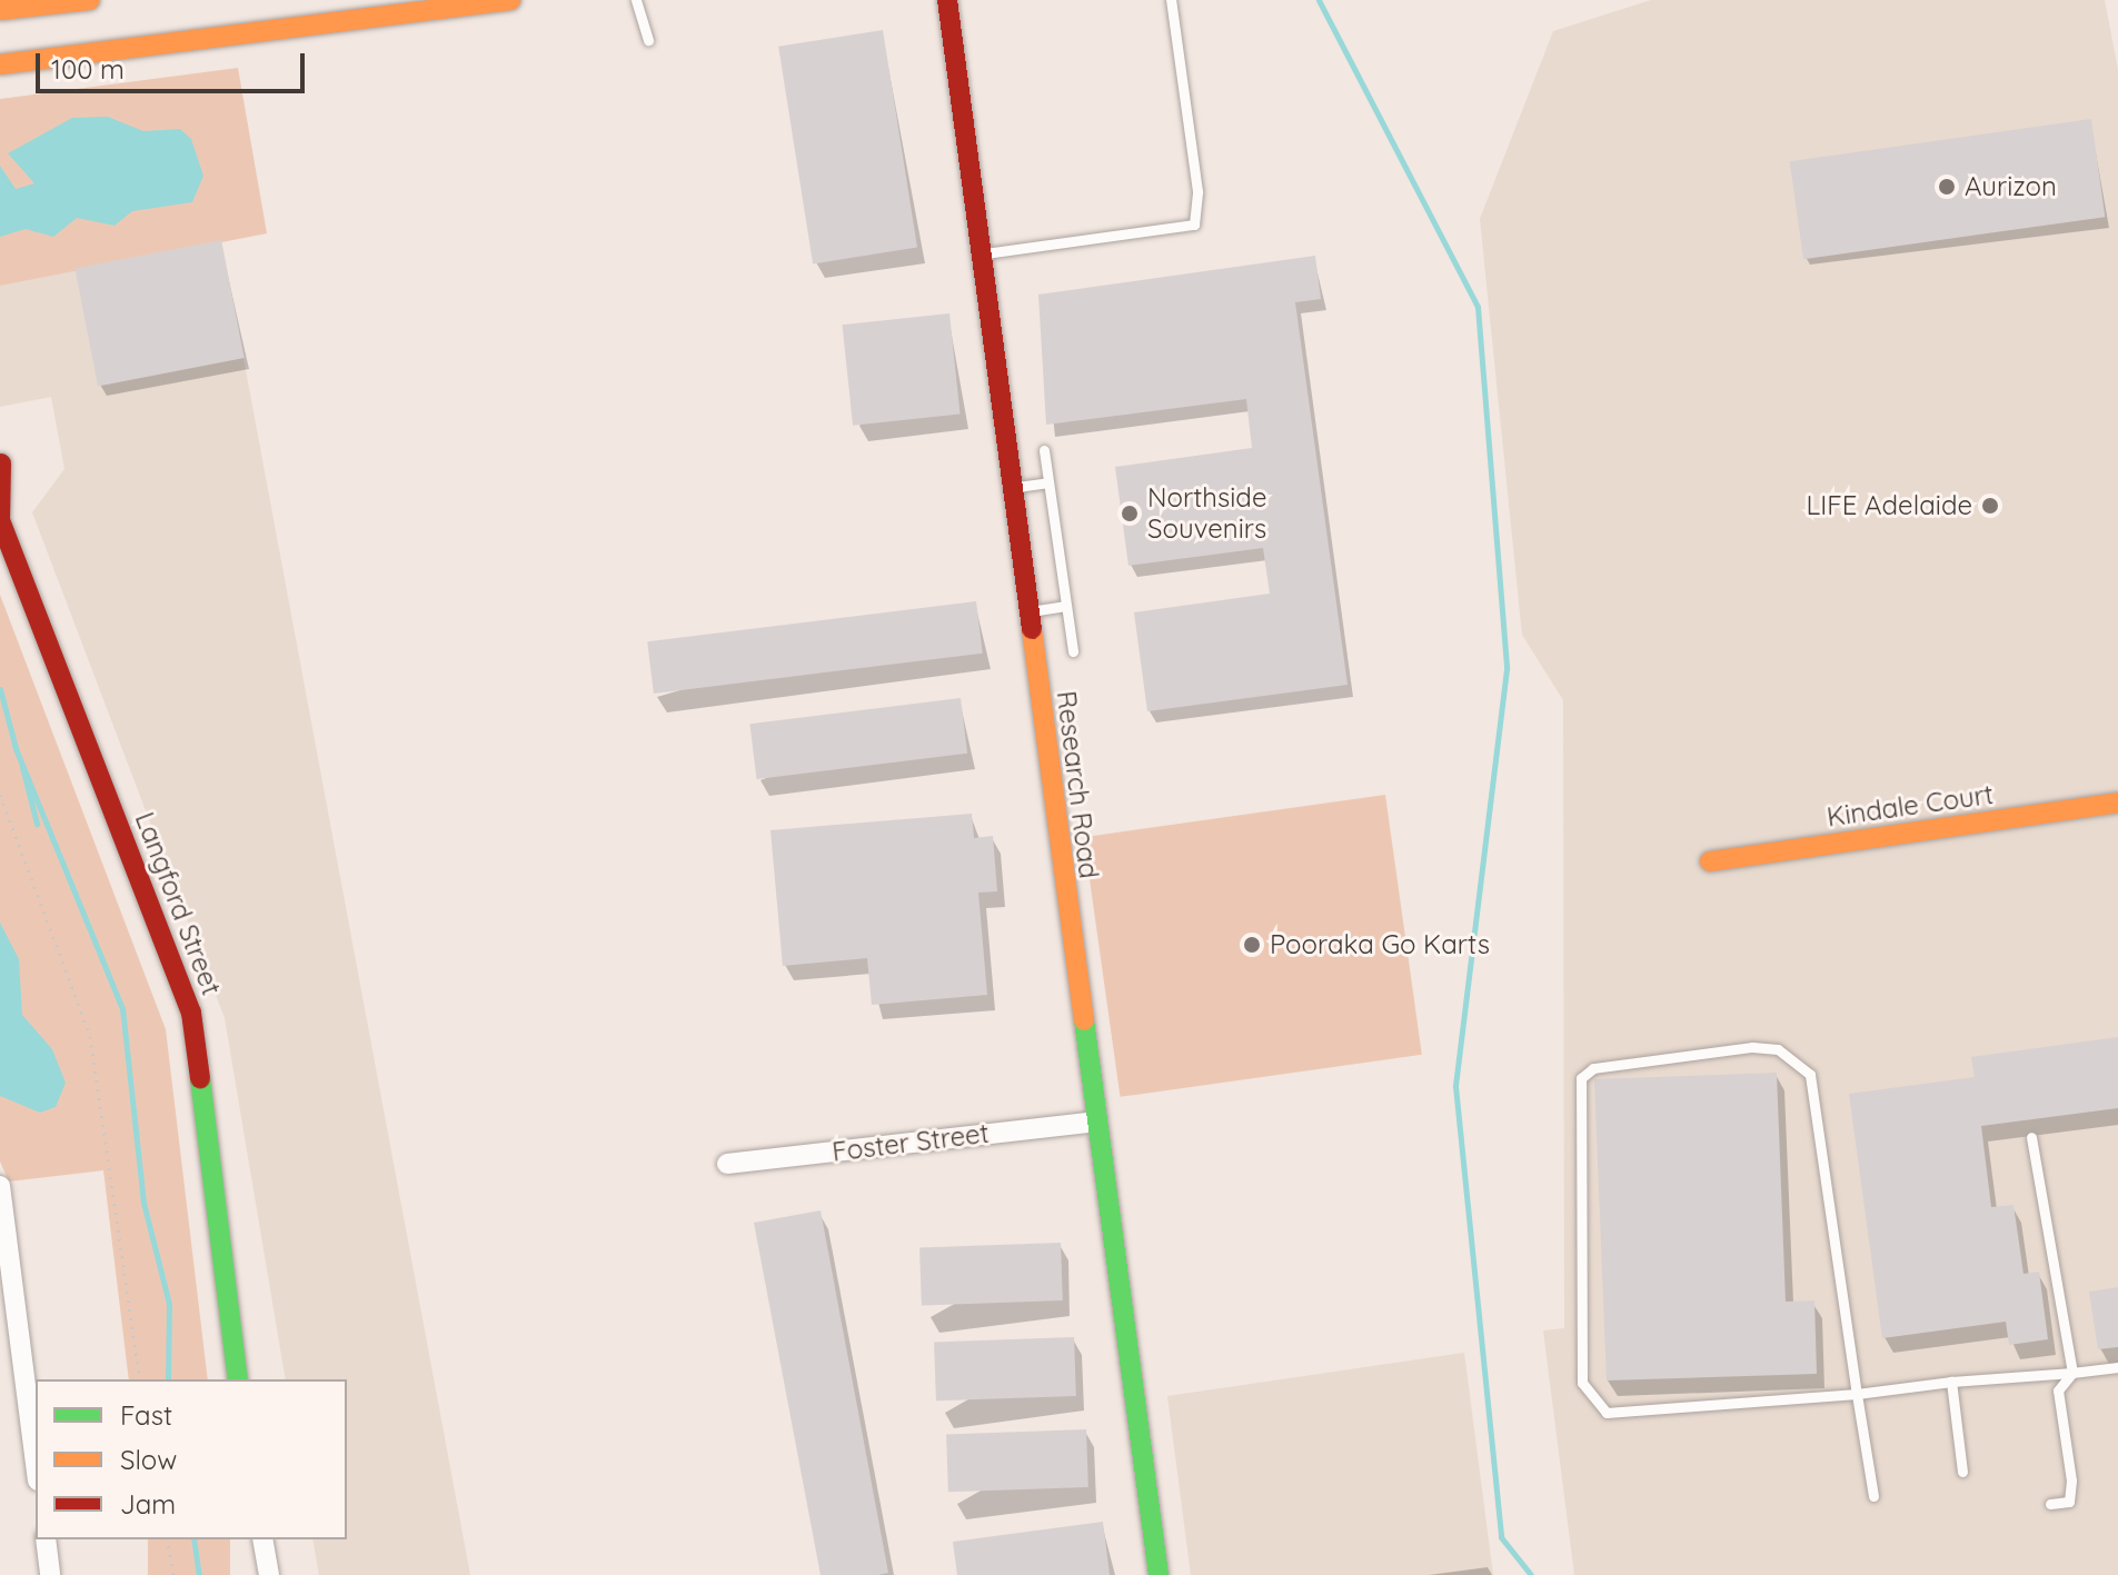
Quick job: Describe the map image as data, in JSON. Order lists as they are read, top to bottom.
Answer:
{
  "streets": {
    "main road": ["Research Road", "Kindale Court", "Langford Street"],
    "street": ["Foster Street"]
  },
  "crossings": [
    ["Research Road", "Foster Street"]
  ],
  "places": [
    "Aurizon",
    "LIFE Adelaide",
    "Northside Souvenirs",
    "Pooraka Go Karts"
  ],
  "legend": ["Fast", "Slow", "Jam"],
  "scale_bar": "100 m"
}
